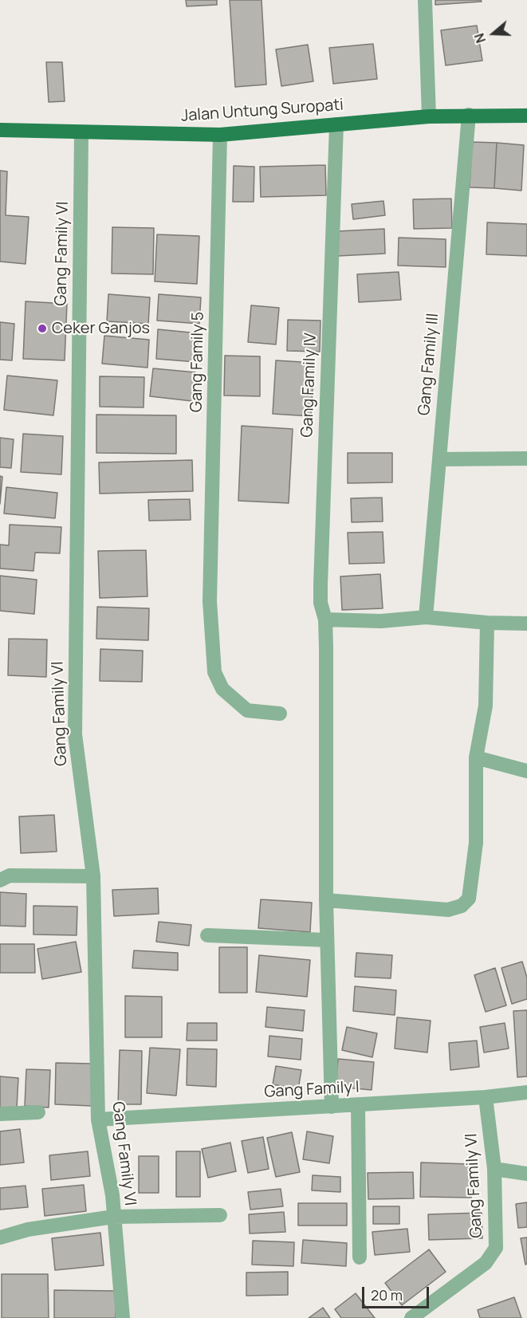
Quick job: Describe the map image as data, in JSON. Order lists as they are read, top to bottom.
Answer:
{
  "streets": {
    "main road": ["Jalan Untung Suropati"],
    "street": [
      "Gang Family VI",
      "Gang Family 5",
      "Gang Family III",
      "Gang Family IV",
      "Gang Family I"
    ]
  },
  "crossings": [
    ["Jalan Untung Suropati", "Gang Family VI"],
    ["Jalan Untung Suropati", "Gang Family 5"],
    ["Jalan Untung Suropati", "Gang Family III"],
    ["Jalan Untung Suropati", "Gang Family IV"],
    ["Gang Family VI", "Gang Family I"],
    ["Gang Family IV", "Gang Family I"]
  ],
  "places": ["Ceker Ganjos"],
  "scale_bar": "20 m",
  "north": "left"
}
